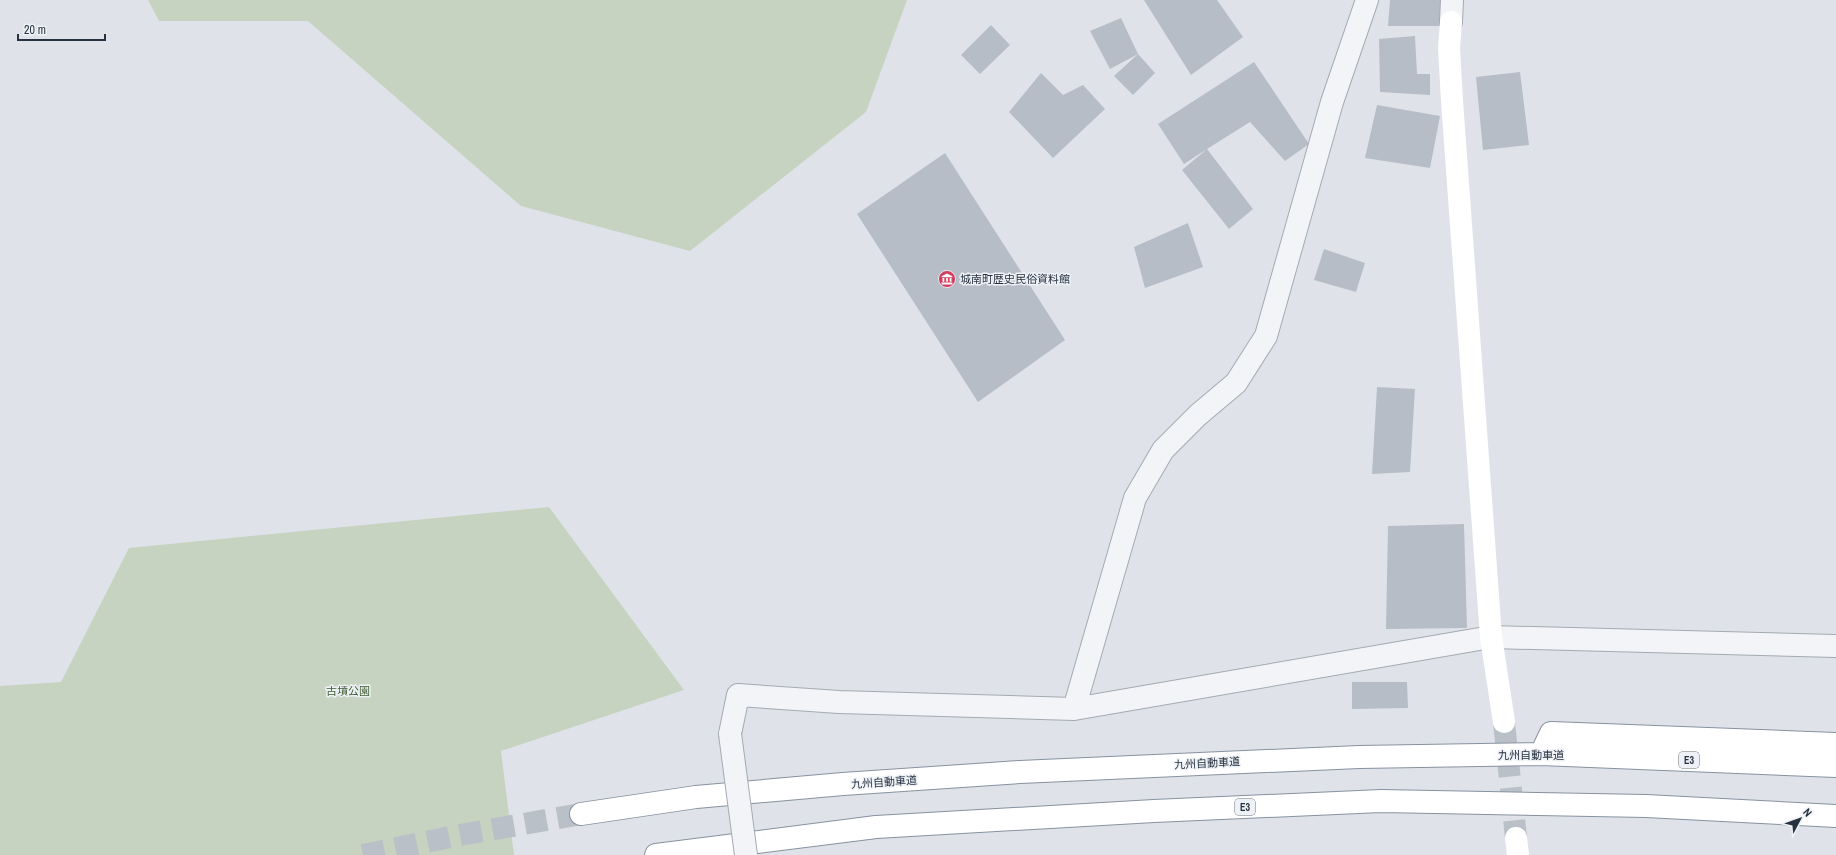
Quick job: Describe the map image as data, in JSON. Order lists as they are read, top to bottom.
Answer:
{
  "streets": {
    "main road": ["九州自動車道", "E3"]
  },
  "parks": ["古墳公園"],
  "places": {
    "museum": ["城南町歴史民俗資料館"]
  },
  "scale_bar": "20 m",
  "north": "top right"
}
